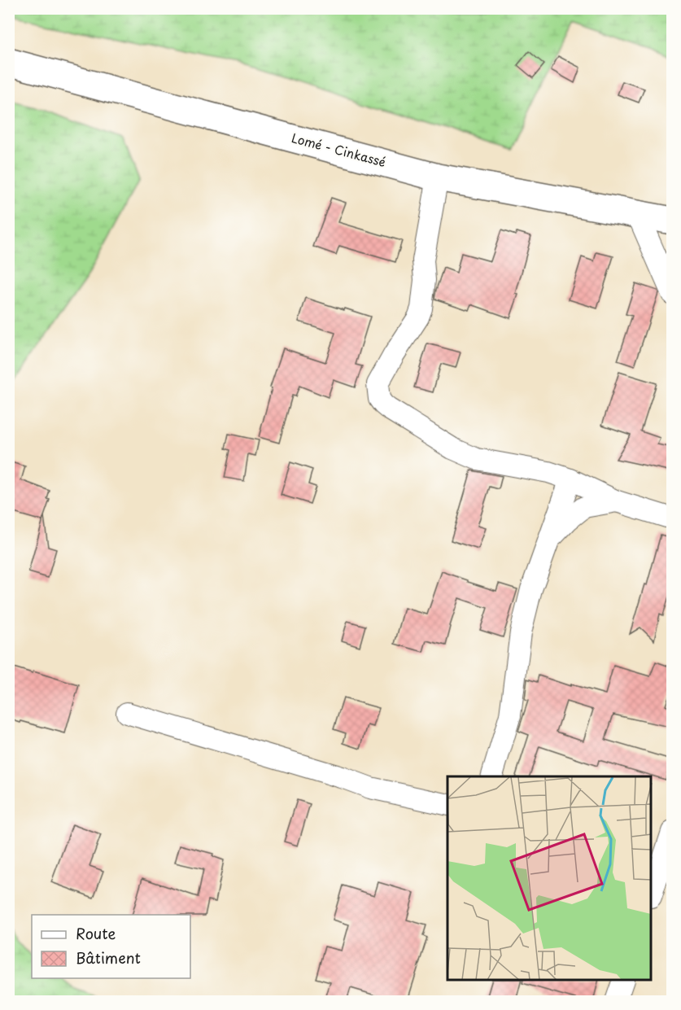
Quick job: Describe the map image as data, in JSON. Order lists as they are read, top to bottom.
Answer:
{
  "streets": {
    "highway": ["Lomé - Cinkassé"]
  },
  "legend": ["Route", "Bâtiment"]
}
